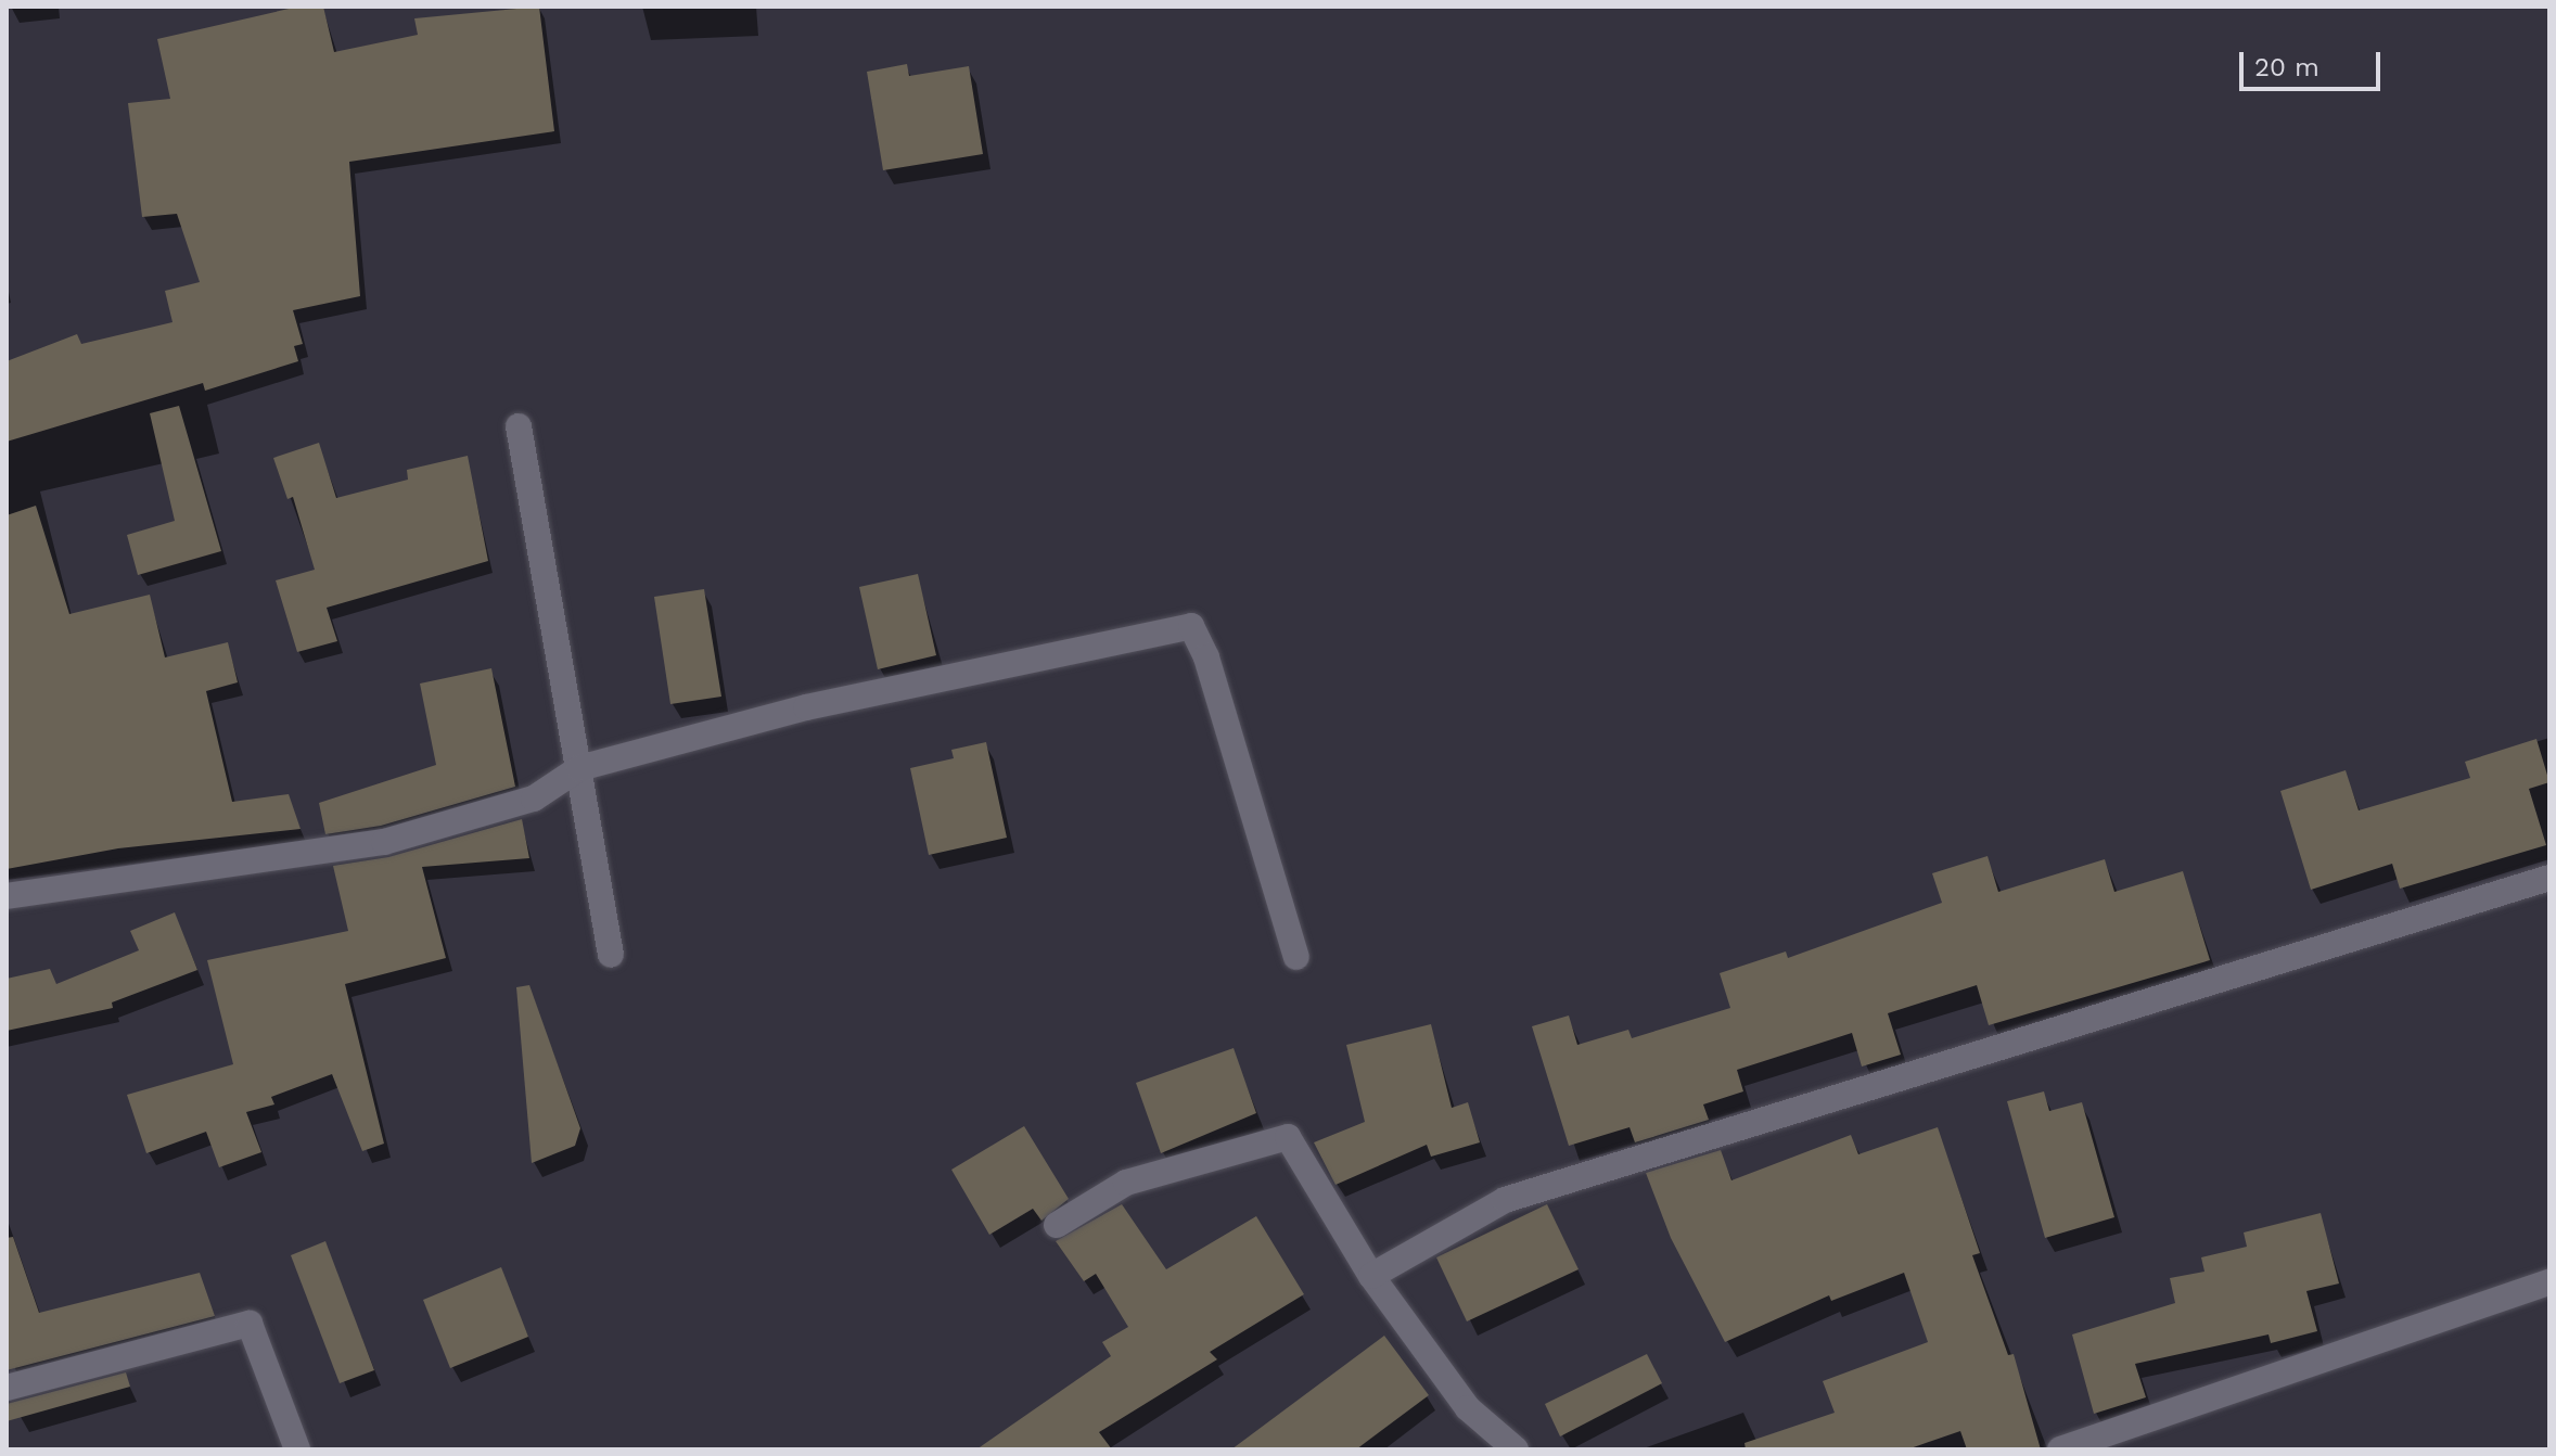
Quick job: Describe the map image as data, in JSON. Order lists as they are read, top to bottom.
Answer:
{
  "scale_bar": "20 m"
}
